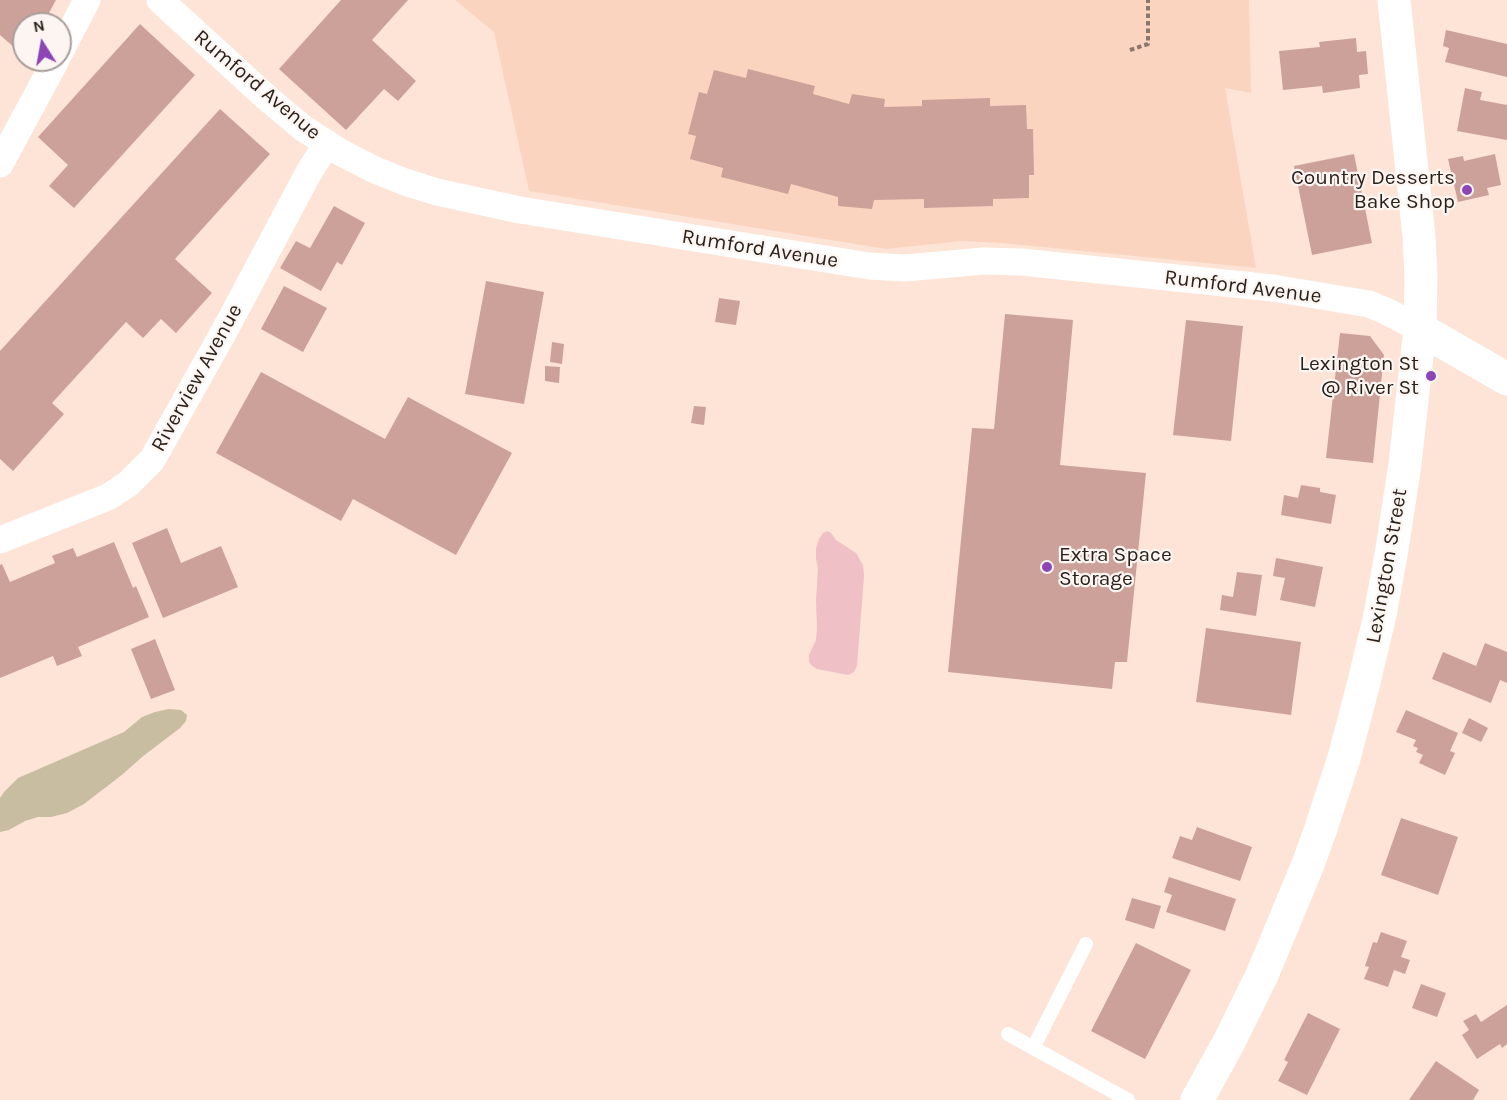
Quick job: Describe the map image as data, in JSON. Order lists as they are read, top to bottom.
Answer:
{
  "streets": {
    "main road": ["Lexington Street"],
    "street": ["Rumford Avenue", "Riverview Avenue"]
  },
  "crossings": [
    ["Rumford Avenue", "Riverview Avenue"],
    ["Rumford Avenue", "Lexington Street"]
  ],
  "places": ["Country Desserts Bake Shop", "Lexington St @ River St", "Extra Space Storage"],
  "north": "top"
}
